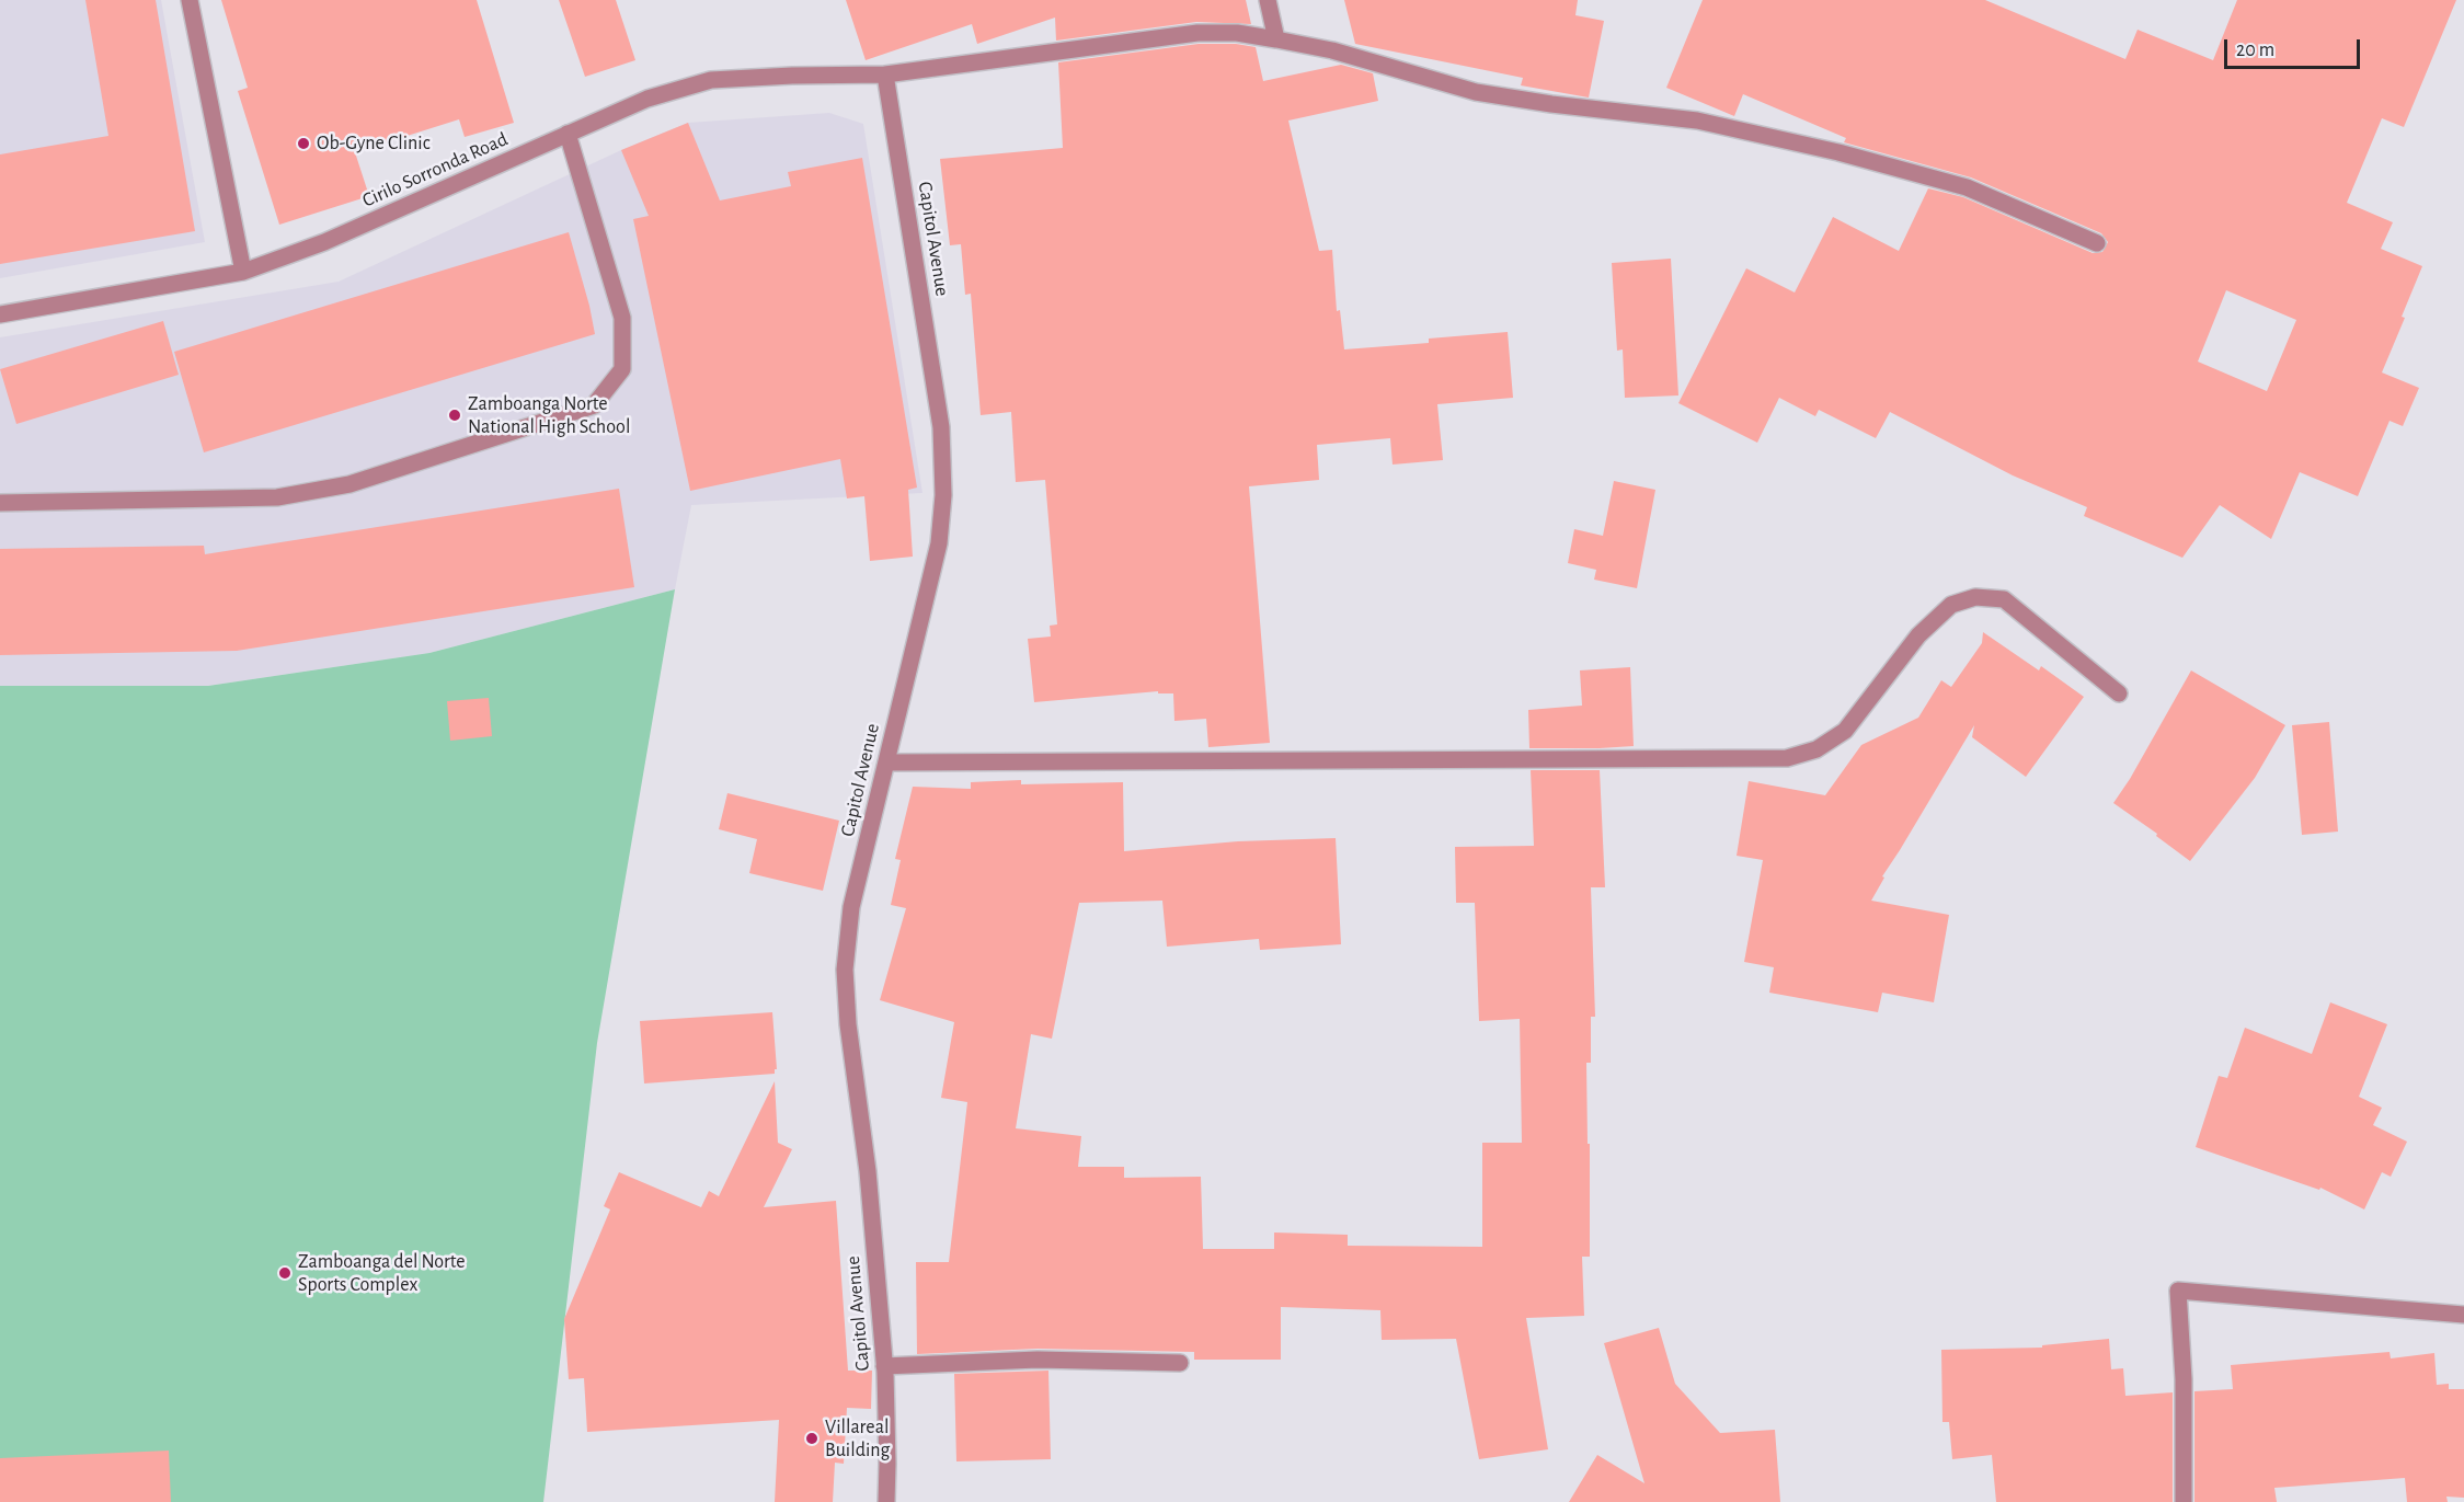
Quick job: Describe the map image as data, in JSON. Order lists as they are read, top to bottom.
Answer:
{
  "streets": {
    "street": ["Cirilo Sorronda Road", "Capitol Avenue"]
  },
  "crossings": [
    ["Cirilo Sorronda Road", "Capitol Avenue"]
  ],
  "places": [
    "Ob-Gyne Clinic",
    "Zamboanga Norte National High School",
    "Zamboanga del Norte Sports Complex",
    "Villareal Building"
  ],
  "scale_bar": "20 m"
}
